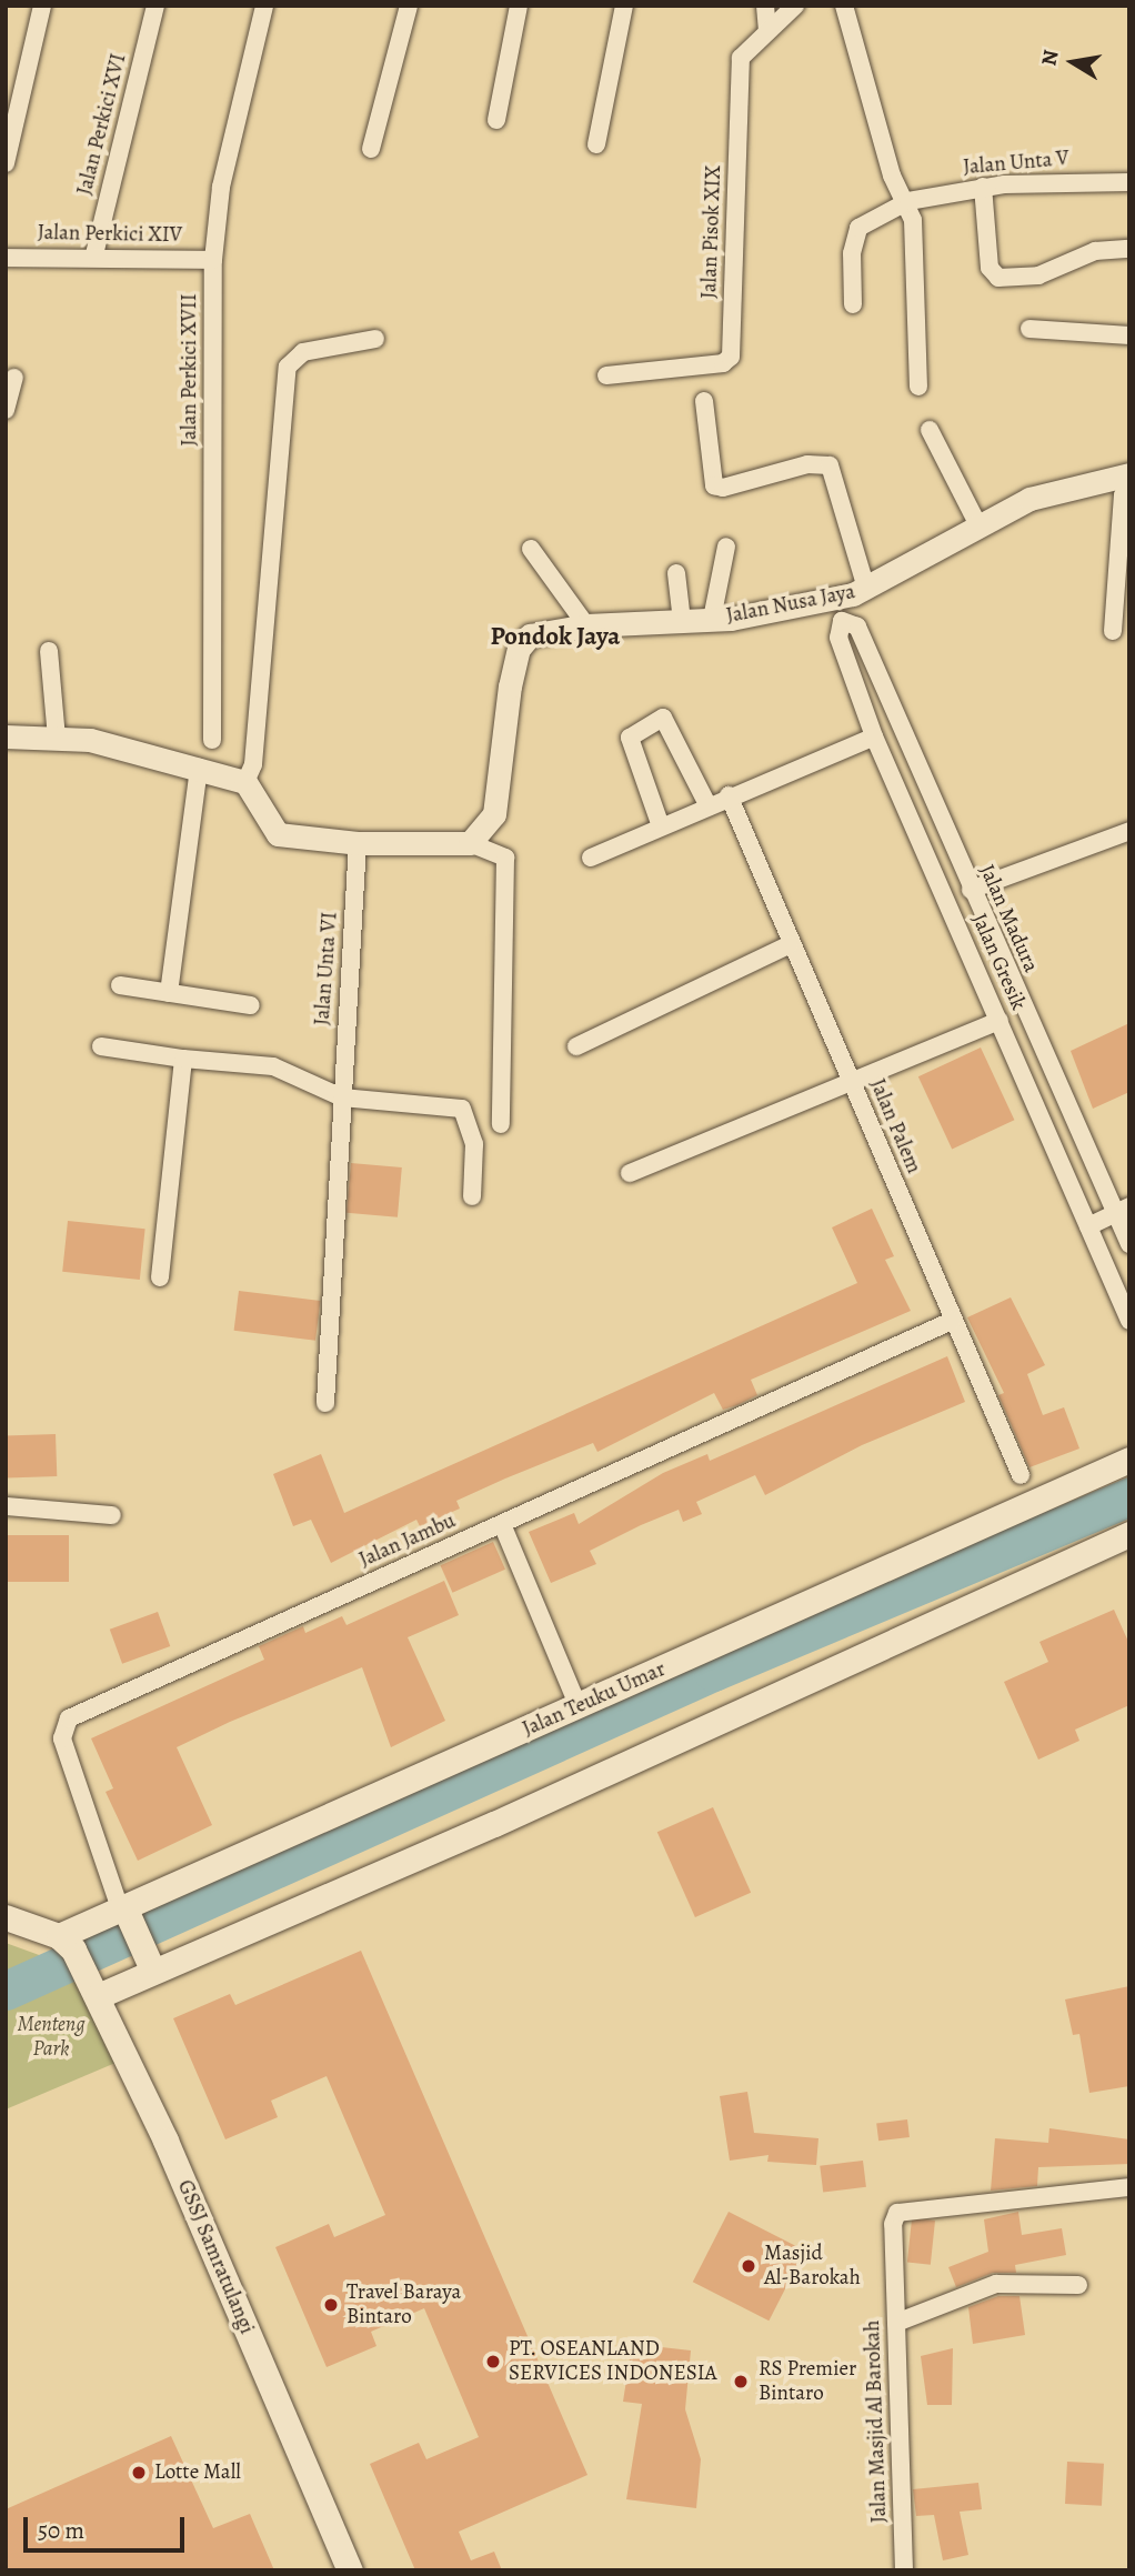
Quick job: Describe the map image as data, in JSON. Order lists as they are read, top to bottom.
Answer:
{
  "streets": {
    "main road": ["Jalan Teuku Umar", "GSSJ Samratulangi"],
    "street": [
      "Jalan Perkici XVI",
      "Jalan Unta V",
      "Jalan Pisok XIX",
      "Jalan Perkici XIV",
      "Jalan Perkici XVII",
      "Jalan Nusa Jaya",
      "Jalan Madura",
      "Jalan Gresik",
      "Jalan Unta VI",
      "Jalan Palem",
      "Jalan Jambu",
      "Jalan Masjid Al Barokah"
    ]
  },
  "crossings": [
    ["Jalan Perkici XVI", "Jalan Perkici XIV"],
    ["Jalan Perkici XIV", "Jalan Perkici XVII"],
    ["Jalan Madura", "Jalan Gresik"],
    ["Jalan Palem", "Jalan Jambu"],
    ["Jalan Jambu", "Jalan Teuku Umar"],
    ["Jalan Teuku Umar", "GSSJ Samratulangi"]
  ],
  "districts": ["Pondok Jaya"],
  "parks": ["Menteng Park"],
  "places": [
    "Masjid Al-Barokah",
    "Travel Baraya Bintaro",
    "PT. OSEANLAND SERVICES INDONESIA",
    "RS Premier Bintaro",
    "Lotte Mall"
  ],
  "scale_bar": "50 m",
  "north": "left"
}
